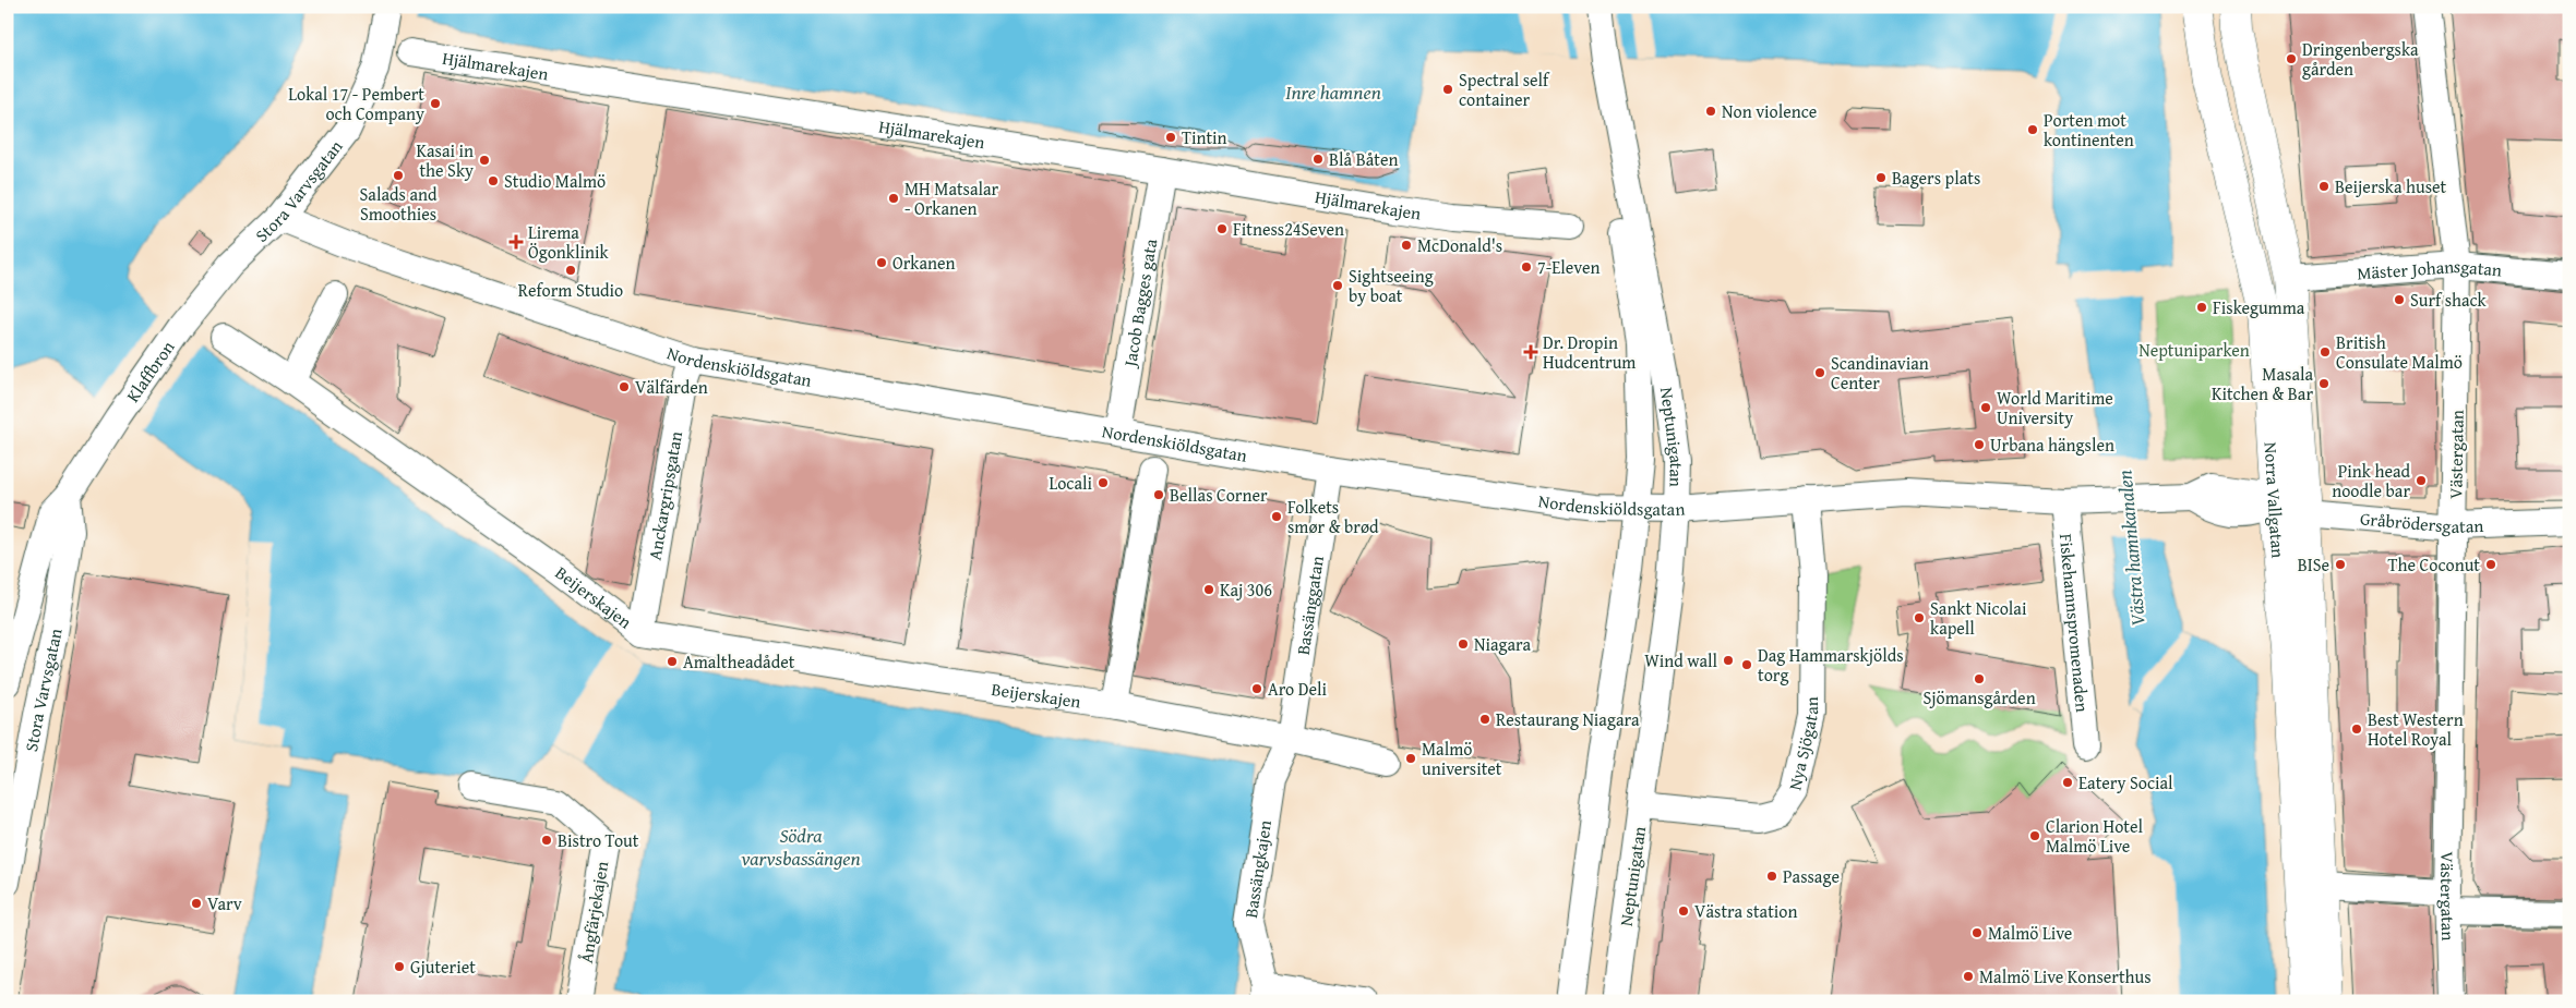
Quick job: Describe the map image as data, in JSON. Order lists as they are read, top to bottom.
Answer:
{
  "streets": {
    "main road": ["Norra Vallgatan"],
    "street": [
      "Hjälmarekajen",
      "Stora Varvsgatan",
      "Mäster Johansgatan",
      "Jacob Bagges gata",
      "Nordenskiöldsgatan",
      "Klaffbron",
      "Neptunigatan",
      "Västergatan",
      "Anckargripsgatan",
      "Gråbrödersgatan",
      "Beijerskajen",
      "Bassänggatan",
      "Fiskehamnspromenaden",
      "Nya Sjögatan",
      "Bassängkajen",
      "Ångfärjekajen"
    ]
  },
  "crossings": [
    ["Hjälmarekajen", "Jacob Bagges gata"],
    ["Stora Varvsgatan", "Nordenskiöldsgatan"],
    ["Stora Varvsgatan", "Klaffbron"],
    ["Mäster Johansgatan", "Västergatan"],
    ["Mäster Johansgatan", "Norra Vallgatan"],
    ["Jacob Bagges gata", "Nordenskiöldsgatan"],
    ["Nordenskiöldsgatan", "Neptunigatan"],
    ["Nordenskiöldsgatan", "Anckargripsgatan"],
    ["Nordenskiöldsgatan", "Gråbrödersgatan"],
    ["Nordenskiöldsgatan", "Bassänggatan"],
    ["Nordenskiöldsgatan", "Fiskehamnspromenaden"],
    ["Nordenskiöldsgatan", "Nya Sjögatan"],
    ["Neptunigatan", "Nya Sjögatan"],
    ["Västergatan", "Gråbrödersgatan"],
    ["Anckargripsgatan", "Beijerskajen"],
    ["Norra Vallgatan", "Gråbrödersgatan"],
    ["Beijerskajen", "Bassänggatan"],
    ["Beijerskajen", "Bassängkajen"],
    ["Bassänggatan", "Bassängkajen"]
  ],
  "water": ["Inre hamnen", "Västra hamnkanalen", "Södra varvsbassängen"],
  "parks": ["Neptuniparken"],
  "places": {
    "other": [
      "Dringenbergska gården",
      "Spectral self container",
      "Lokal 17 - Pembert och Company",
      "Non violence",
      "Porten mot kontinenten",
      "Tintin",
      "Blå Båten",
      "Kasai in the Sky",
      "Salads and Smoothies",
      "Bagers plats",
      "Studio Malmö",
      "Beijerska huset",
      "MH Matsalar - Orkanen",
      "Fitness24Seven",
      "McDonald's",
      "Orkanen",
      "7-Eleven",
      "Reform Studio",
      "Sightseeing by boat",
      "Surf shack",
      "Fiskegumma",
      "British Consulate Malmö",
      "Scandinavian Center",
      "Masala Kitchen & Bar",
      "Välfärden",
      "World Maritime University",
      "Urbana hängslen",
      "Pink head noodle bar",
      "Locali",
      "Bellas Corner",
      "Folkets smør & brød",
      "BISe",
      "The Coconut",
      "Kaj 306",
      "Sankt Nicolai kapell",
      "Niagara",
      "Wind wall",
      "Amaltheadådet",
      "Dag Hammarskjölds torg",
      "Sjömansgården",
      "Aro Deli",
      "Restaurang Niagara",
      "Best Western Hotel Royal",
      "Malmö universitet",
      "Eatery Social",
      "Clarion Hotel Malmö Live",
      "Bistro Tout",
      "Passage",
      "Varv",
      "Västra station",
      "Malmö Live",
      "Gjuteriet",
      "Malmö Live Konserthus"
    ],
    "health": ["Lirema Ögonklinik", "Dr. Dropin Hudcentrum"]
  }
}
